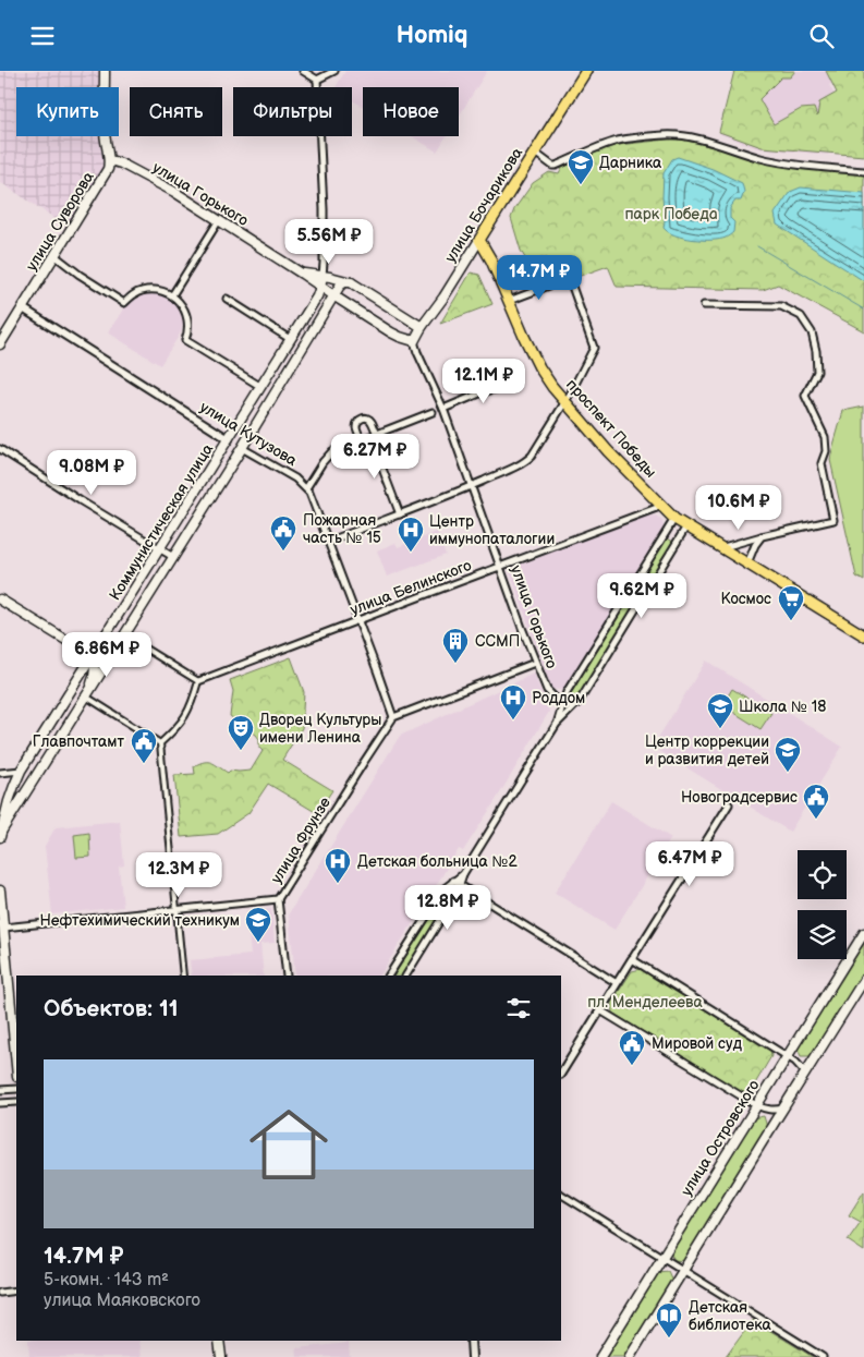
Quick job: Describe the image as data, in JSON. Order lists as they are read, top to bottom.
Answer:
{
  "streets": {
    "main road": [
      "улица Горького",
      "улица Бочарикова",
      "улица Суворова",
      "проспект Победы",
      "улица Кутузова",
      "Коммунистическая улица",
      "улица Островского"
    ],
    "street": ["улица Белинского", "улица Фрунзе"]
  },
  "crossings": [
    ["улица Горького", "улица Бочарикова"],
    ["улица Горького", "улица Суворова"],
    ["улица Горького", "Коммунистическая улица"],
    ["улица Горького", "улица Белинского"],
    ["улица Бочарикова", "проспект Победы"],
    ["улица Суворова", "улица Кутузова"],
    ["проспект Победы", "улица Белинского"],
    ["улица Кутузова", "Коммунистическая улица"],
    ["улица Кутузова", "улица Белинского"],
    ["улица Кутузова", "улица Фрунзе"]
  ],
  "parks": ["парк Победa", "пл. Менделеева"],
  "places": {
    "school or university": [
      "Дарника",
      "Школа № 18",
      "Центр коррекции и развития детей",
      "Нефтехимический техникум"
    ],
    "public building": [
      "Пожарная часть № 15",
      "Главпочтамт",
      "Новоградсервис",
      "Мировой суд"
    ],
    "hospital": ["Центр иммунопаталогии", "Роддом", "Детская больница №2"],
    "supermarket": ["Космос"],
    "building": ["ССМП"],
    "theatre": ["Дворец Культуры имени Ленина"],
    "library": ["Детская библиотека"]
  },
  "page": {
    "header": "Homiq",
    "chip": [
      "Купить",
      "Снять",
      "Фильтры",
      "Новое"
    ],
    "price": [
      "5.56M ₽",
      "14.7M ₽",
      "12.1M ₽",
      "6.27M ₽",
      "9.08M ₽",
      "10.6M ₽",
      "9.62M ₽",
      "6.86M ₽",
      "6.47M ₽",
      "12.3M ₽",
      "12.8M ₽"
    ],
    "heading": "Объектов: 11",
    "list": [
      {
        "name": "14.7M ₽",
        "note": "5-комн. · 143 m² · улица Маяковского"
      }
    ]
  }
}
